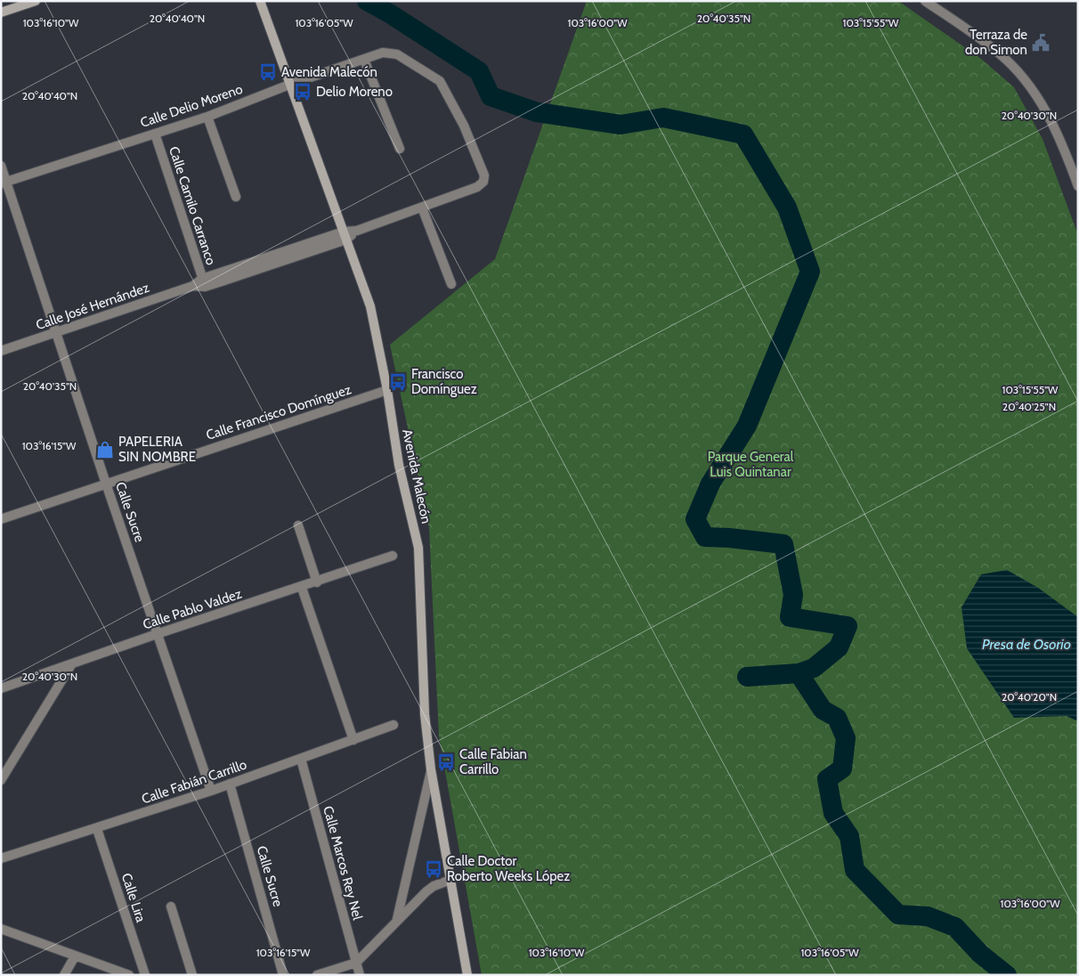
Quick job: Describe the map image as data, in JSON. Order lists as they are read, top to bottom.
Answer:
{
  "streets": {
    "main road": ["Avenida Malecón"],
    "street": [
      "Calle Delio Moreno",
      "Calle Camilo Carranco",
      "Calle José Hernández",
      "Calle Francisco Domínguez",
      "Calle Sucre",
      "Calle Pablo Valdez",
      "Calle Fabián Carrillo",
      "Calle Marcos Rey Nel",
      "Calle Lira"
    ]
  },
  "crossings": [
    ["Calle Delio Moreno", "Calle Camilo Carranco"],
    ["Calle Delio Moreno", "Calle José Hernández"],
    ["Calle Delio Moreno", "Avenida Malecón"],
    ["Calle Delio Moreno", "Calle Sucre"],
    ["Calle Camilo Carranco", "Calle José Hernández"],
    ["Calle José Hernández", "Avenida Malecón"],
    ["Calle José Hernández", "Calle Sucre"],
    ["Calle Francisco Domínguez", "Avenida Malecón"],
    ["Calle Francisco Domínguez", "Calle Sucre"],
    ["Calle Sucre", "Calle Pablo Valdez"],
    ["Calle Sucre", "Calle Fabián Carrillo"],
    ["Calle Fabián Carrillo", "Calle Marcos Rey Nel"],
    ["Calle Fabián Carrillo", "Calle Lira"]
  ],
  "water": ["Presa de Osorio"],
  "parks": ["Parque General Luis Quintanar"],
  "places": {
    "public building": ["Terraza de don Simon"],
    "bus stop": [
      "Avenida Malecón",
      "Delio Moreno",
      "Francisco Domínguez",
      "Calle Fabian Carrillo",
      "Calle Doctor Roberto Weeks López"
    ],
    "shop": ["PAPELERIA SIN NOMBRE"]
  },
  "coordinates": [
    "20°40'40\"N",
    "20°40'35\"N",
    "103°16'10\"W",
    "103°16'05\"W",
    "103°16'00\"W",
    "103°15'55\"W",
    "20°40'30\"N",
    "20°40'25\"N",
    "103°16'15\"W",
    "20°40'20\"N"
  ]
}
